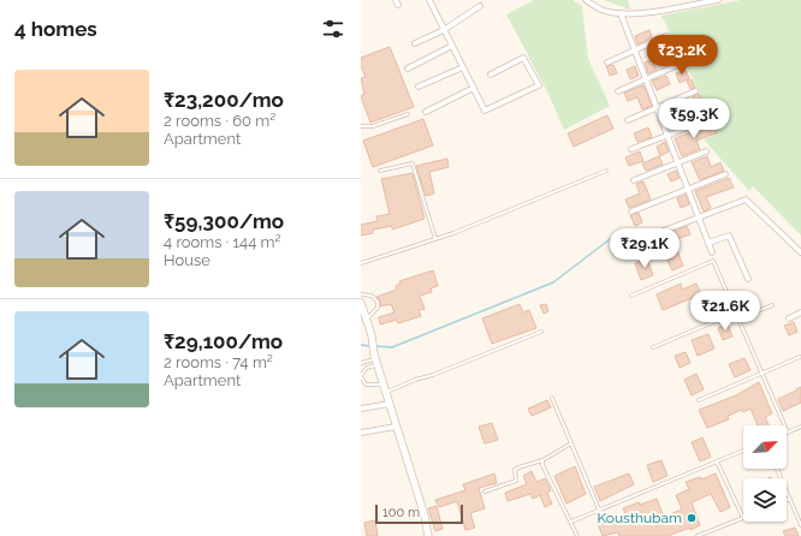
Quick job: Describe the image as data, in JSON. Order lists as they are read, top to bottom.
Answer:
{
  "places": ["Kousthubam"],
  "scale_bar": "100 m",
  "north": "top right",
  "page": {
    "heading": "4 homes",
    "price": [
      "₹23.2K",
      "₹59.3K",
      "₹29.1K",
      "₹21.6K"
    ],
    "list": [
      {
        "name": "₹23,200/mo",
        "note": "2 rooms · 60 m² · Apartment"
      },
      {
        "name": "₹59,300/mo",
        "note": "4 rooms · 144 m² · House"
      },
      {
        "name": "₹29,100/mo",
        "note": "2 rooms · 74 m² · Apartment"
      }
    ],
    "scale": "100 m"
  }
}
